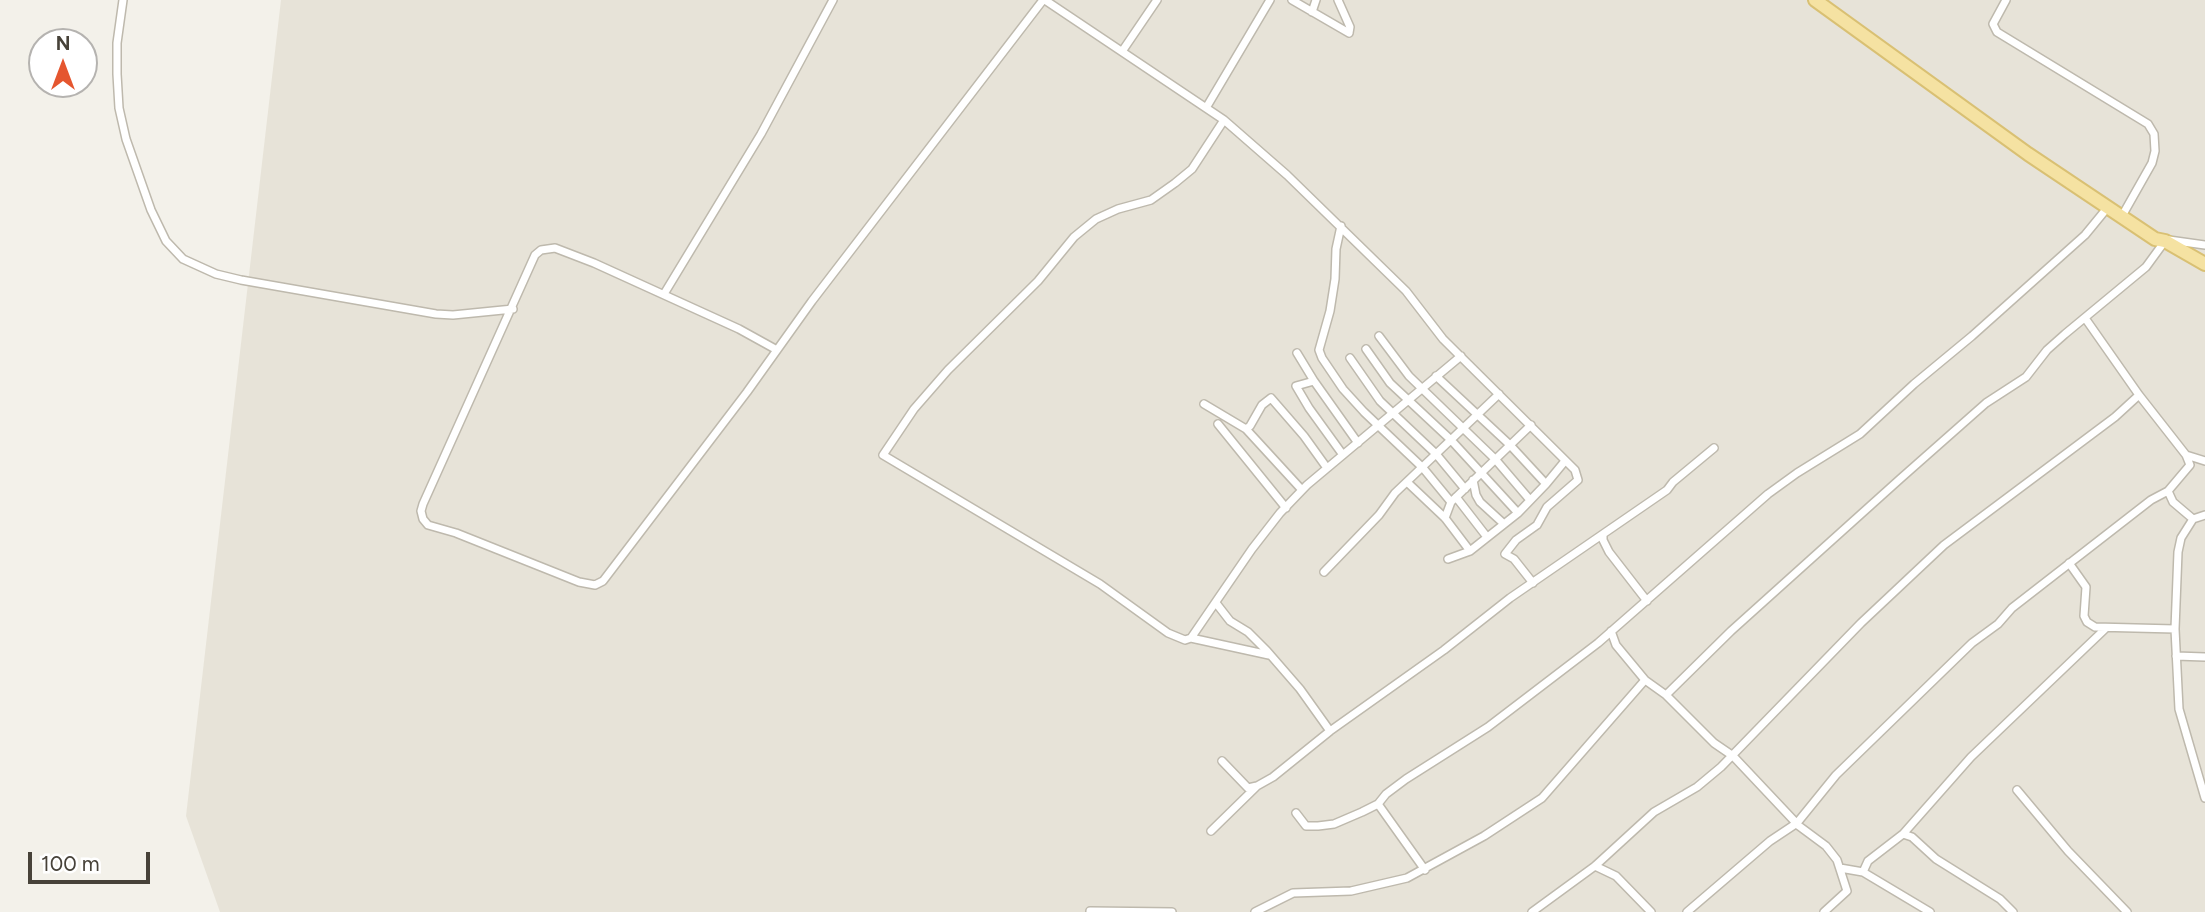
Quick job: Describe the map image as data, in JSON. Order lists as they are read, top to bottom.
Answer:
{
  "scale_bar": "100 m",
  "north": "top"
}
